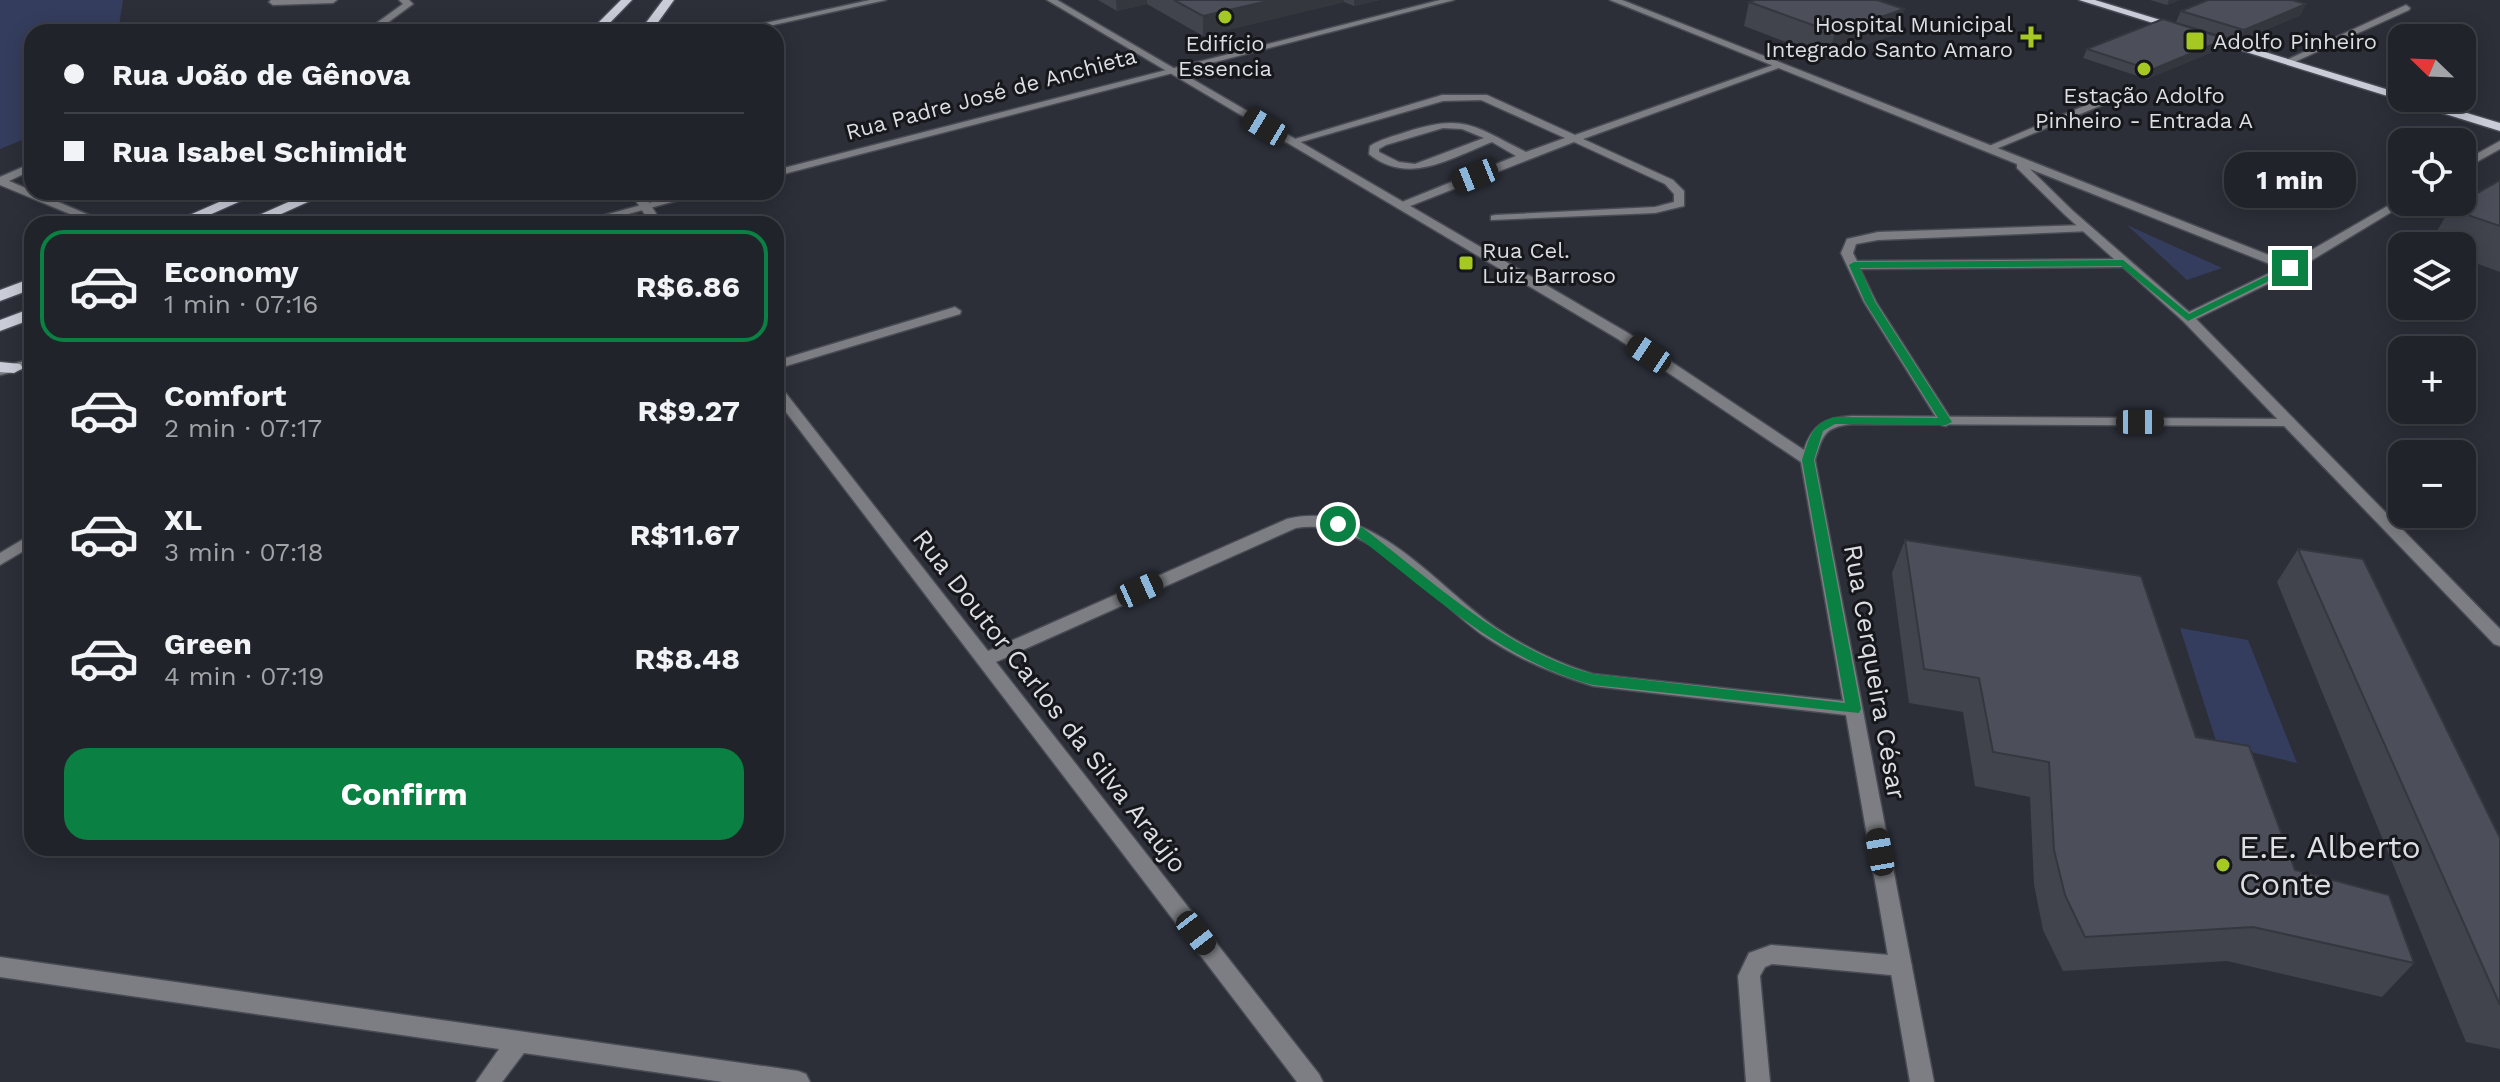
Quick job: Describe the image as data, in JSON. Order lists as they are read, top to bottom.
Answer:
{
  "streets": {
    "street": ["Rua Padre José de Anchieta", "Rua Cerqueira César", "Rua Doutor Carlos da Silva Araújo"]
  },
  "places": {
    "other": ["Edifício Essencia", "Estação Adolfo Pinheiro - Entrada A", "E.E. Alberto Conte"],
    "health": ["Hospital Municipal Integrado Santo Amaro"],
    "transit": ["Adolfo Pinheiro", "Rua Cel. Luiz Barroso"]
  },
  "north": "top left",
  "page": {
    "map_buttons": ["+", "−"],
    "banner": ["Rua João de Gênova", "Rua Isabel Schimidt"],
    "bubble": "1 min",
    "list": [
      {
        "name": "Economy",
        "note": "1 min · 07:16",
        "value": "R$6.86"
      },
      {
        "name": "Comfort",
        "note": "2 min · 07:17",
        "value": "R$9.27"
      },
      {
        "name": "XL",
        "note": "3 min · 07:18",
        "value": "R$11.67"
      },
      {
        "name": "Green",
        "note": "4 min · 07:19",
        "value": "R$8.48"
      }
    ],
    "buttons": "Confirm"
  }
}
